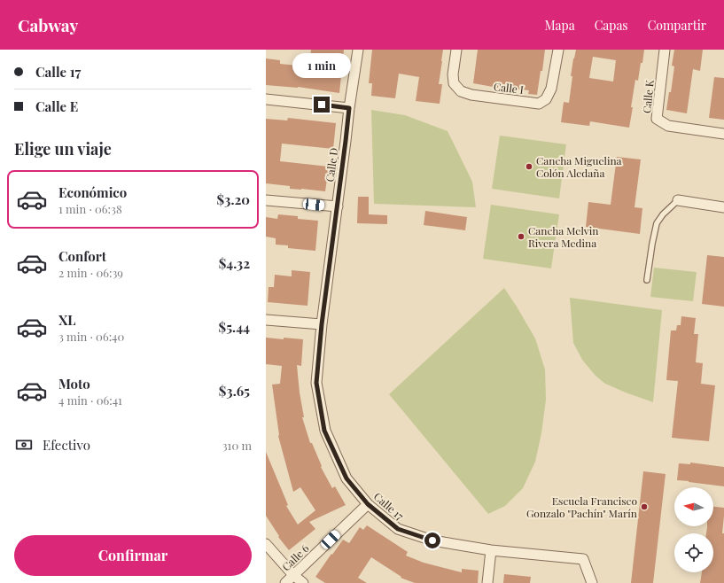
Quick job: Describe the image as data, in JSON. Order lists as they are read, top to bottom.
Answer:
{
  "streets": {
    "street": [
      "Calle I",
      "Calle K",
      "Calle D",
      "Calle 17",
      "Calle 6"
    ]
  },
  "crossings": [
    ["Calle D", "Calle 17"],
    ["Calle 17", "Calle 6"]
  ],
  "places": ["Cancha Miguelina Colón Aledaña", "Cancha Melvin Rivera Medina", "Escuela Francisco Gonzalo \"Pachín\" Marín"],
  "north": "left",
  "page": {
    "header": "Cabway",
    "nav": ["Mapa", "Capas", "Compartir"],
    "banner": ["Calle 17", "Calle E"],
    "bubble": "1 min",
    "heading": "Elige un viaje",
    "list": [
      {
        "name": "Económico",
        "note": "1 min · 06:38",
        "value": "$3.20"
      },
      {
        "name": "Confort",
        "note": "2 min · 06:39",
        "value": "$4.32"
      },
      {
        "name": "XL",
        "note": "3 min · 06:40",
        "value": "$5.44"
      },
      {
        "name": "Moto",
        "note": "4 min · 06:41",
        "value": "$3.65"
      }
    ],
    "pay": ["Efectivo", "310 m"],
    "buttons": "Confirmar"
  }
}
